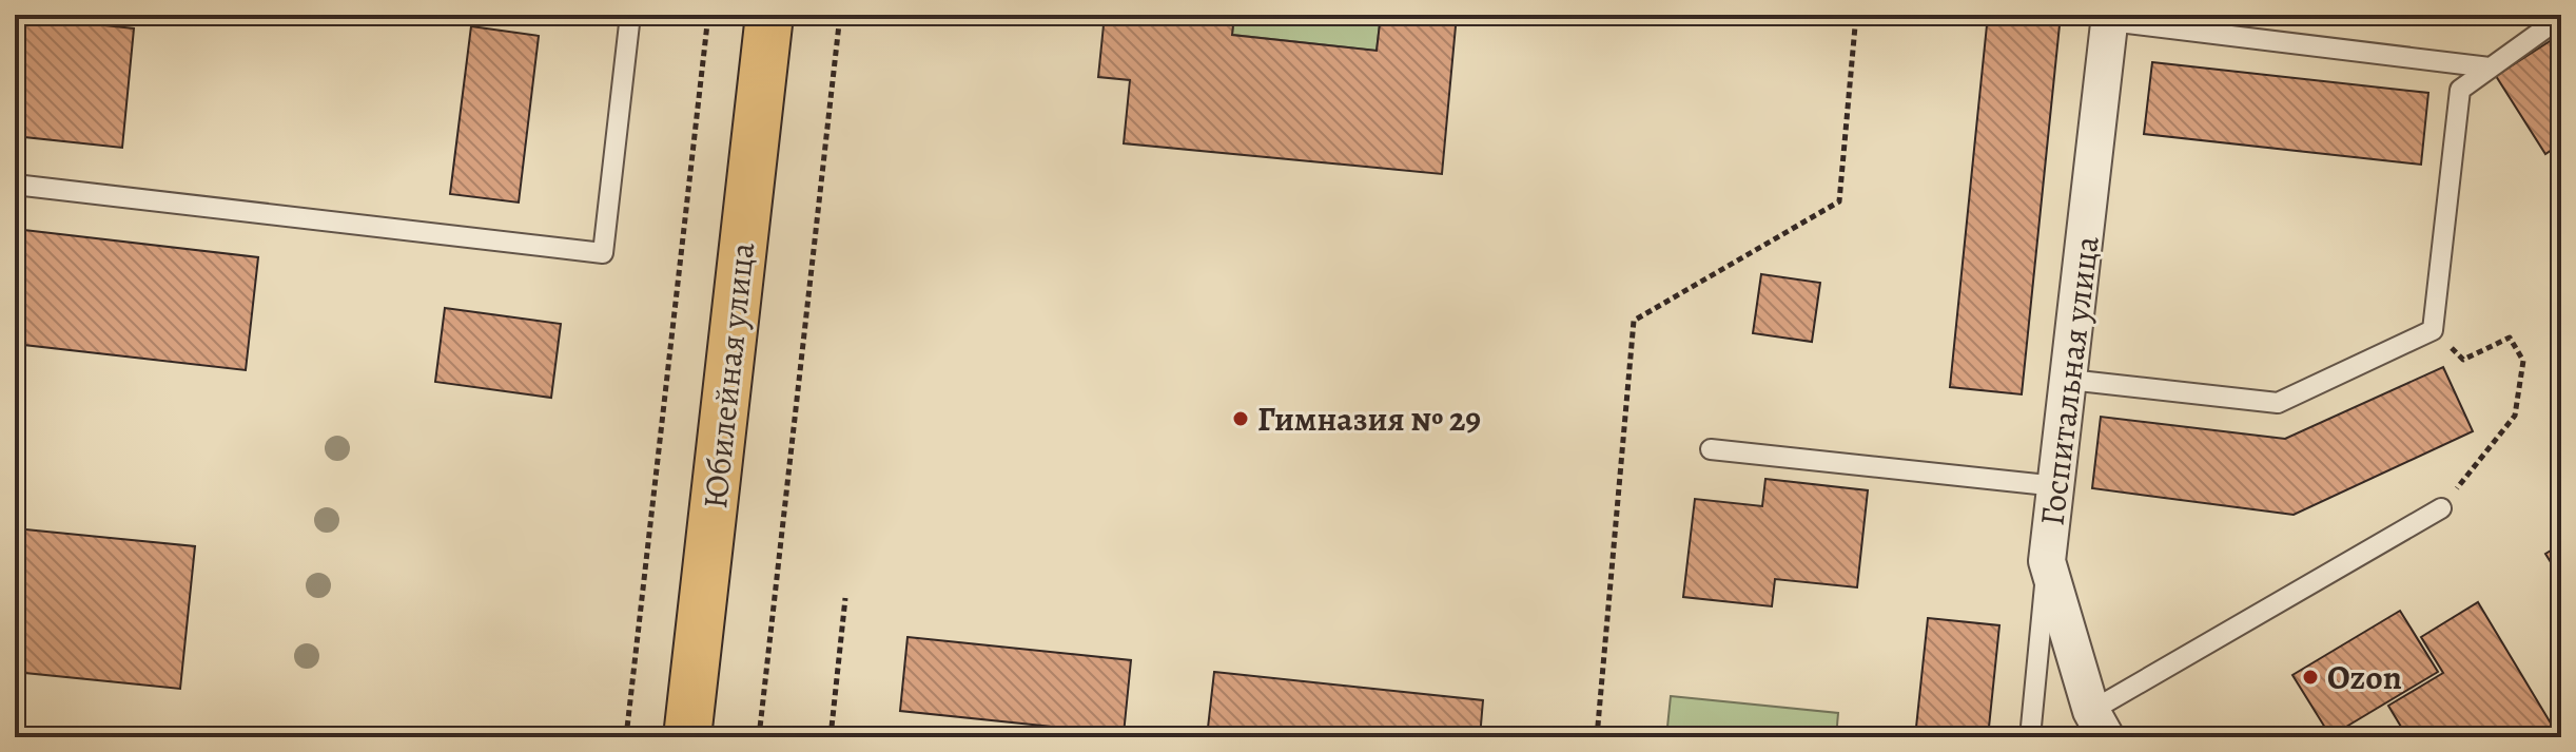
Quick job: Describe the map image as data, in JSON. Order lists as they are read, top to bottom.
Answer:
{
  "streets": {
    "main road": ["Юбилейная улица"],
    "street": ["Госпитальная улица"]
  },
  "places": ["Гимназия № 29", "Ozon"]
}
